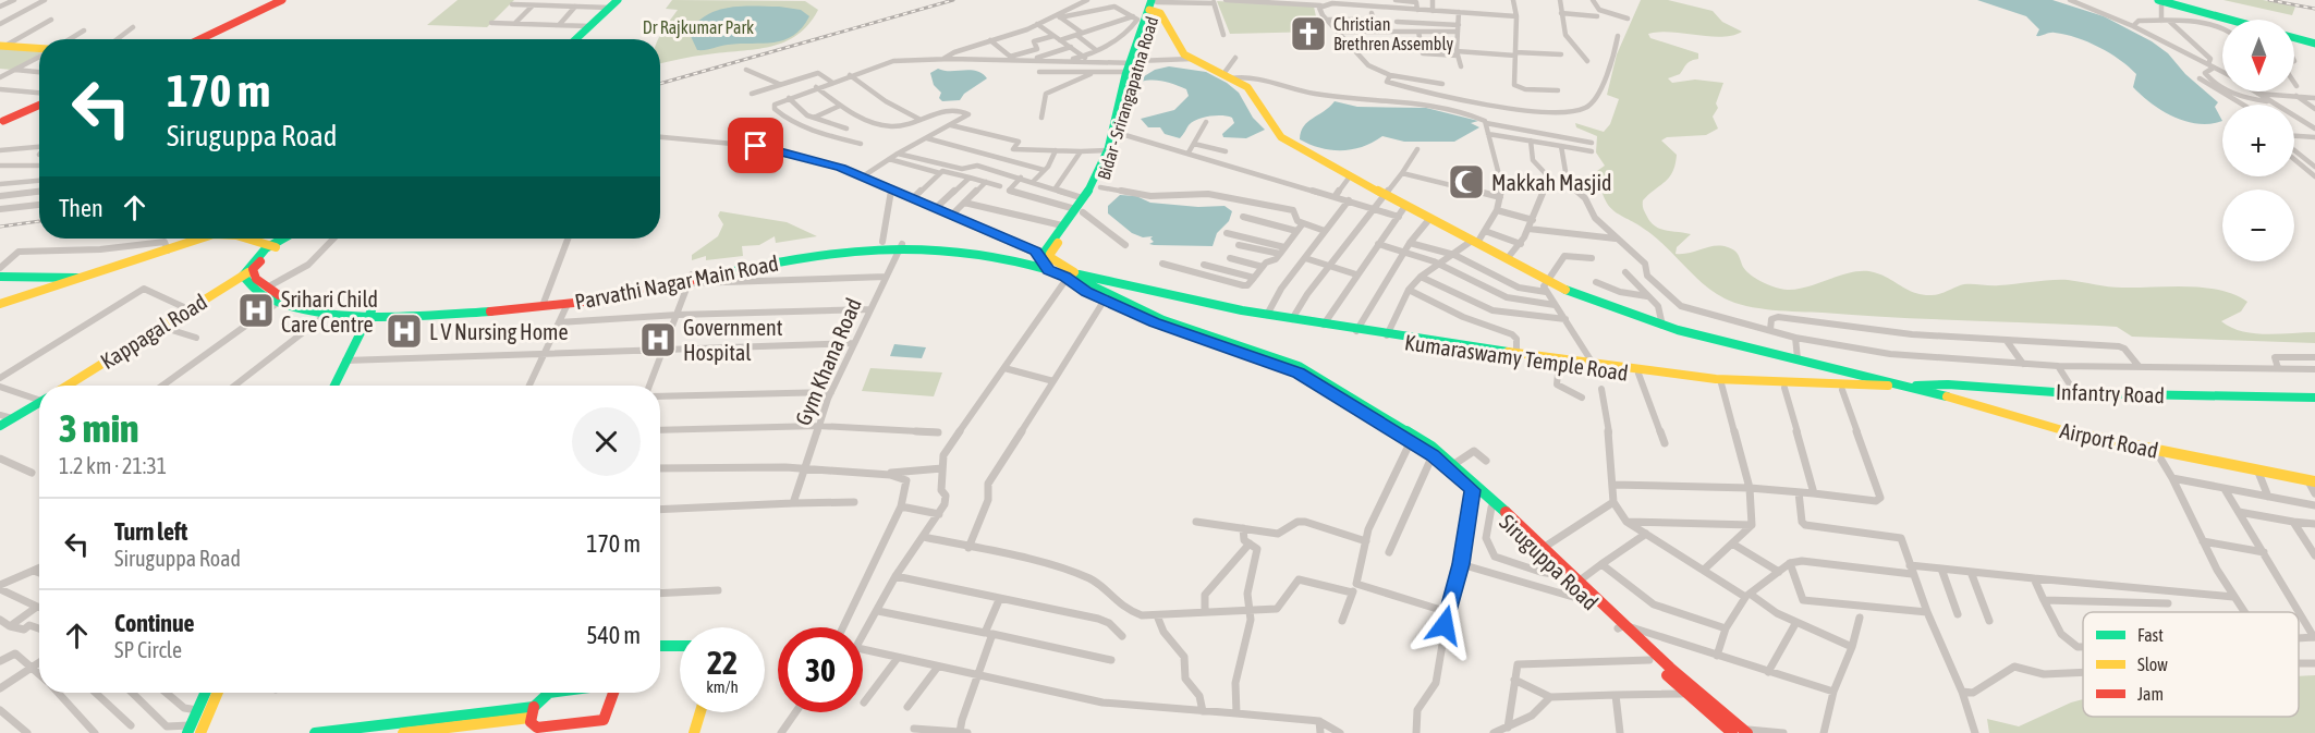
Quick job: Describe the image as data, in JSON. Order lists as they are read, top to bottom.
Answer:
{
  "streets": {
    "main road": [
      "Bidar - Srirangapatna Road",
      "Parvathi Nagar Main Road",
      "Kappagal Road",
      "Kumaraswamy Temple Road",
      "Infantry Road",
      "Airport Road",
      "Siruguppa Road"
    ],
    "street": ["Gym Khana Road"]
  },
  "crossings": [
    ["Bidar - Srirangapatna Road", "Parvathi Nagar Main Road"],
    ["Bidar - Srirangapatna Road", "Siruguppa Road"],
    ["Parvathi Nagar Main Road", "Kappagal Road"],
    ["Parvathi Nagar Main Road", "Gym Khana Road"],
    ["Parvathi Nagar Main Road", "Siruguppa Road"],
    ["Kumaraswamy Temple Road", "Infantry Road"],
    ["Kumaraswamy Temple Road", "Airport Road"],
    ["Kumaraswamy Temple Road", "Siruguppa Road"],
    ["Infantry Road", "Airport Road"]
  ],
  "parks": ["Dr Rajkumar Park"],
  "places": {
    "church": ["Christian Brethren Assembly"],
    "mosque": ["Makkah Masjid"],
    "hospital": ["Srihari Child Care Centre", "L V Nursing Home", "Government Hospital"]
  },
  "legend": ["Fast", "Slow", "Jam"],
  "north": "bottom",
  "page": {
    "map_buttons": ["+", "−"],
    "turn": ["170 m", "Siruguppa Road"],
    "then": "Then",
    "heading": ["3 min", "1.2 km · 21:31"],
    "list": [
      {
        "name": "Turn left",
        "note": "Siruguppa Road",
        "value": "170 m"
      },
      {
        "name": "Continue",
        "note": "SP Circle",
        "value": "540 m"
      }
    ],
    "speed": "22 km/h",
    "limit": "30"
  }
}
